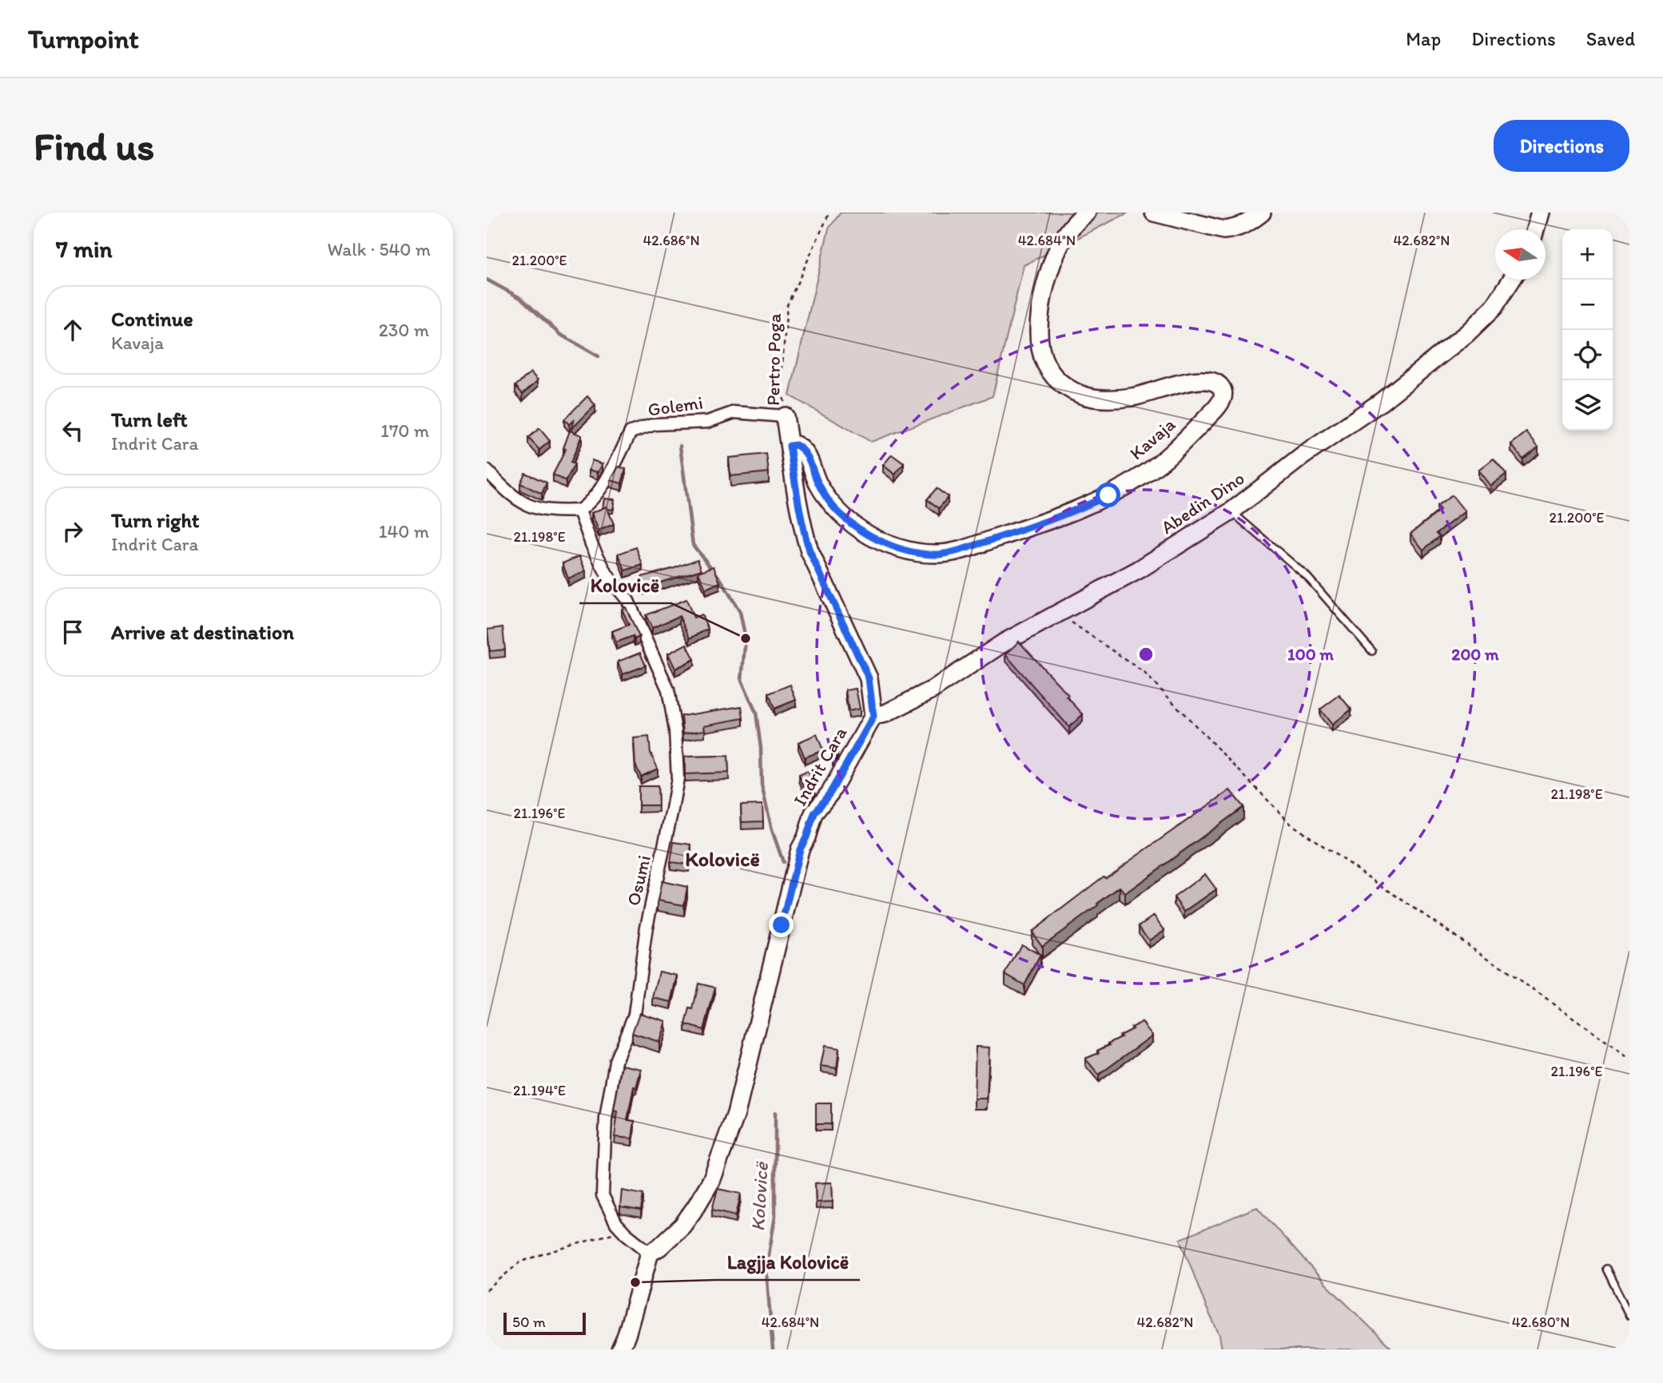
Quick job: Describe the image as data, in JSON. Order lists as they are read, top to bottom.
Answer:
{
  "streets": {
    "street": [
      "Golemi",
      "Kavaja",
      "Abedin Dino",
      "Indrit Cara",
      "Osumi"
    ],
    "path": ["Pertro Poga"]
  },
  "crossings": [
    ["Pertro Poga", "Golemi"],
    ["Golemi", "Osumi"],
    ["Abedin Dino", "Indrit Cara"],
    ["Indrit Cara", "Osumi"]
  ],
  "districts": ["Kolovicë"],
  "water": ["Kolovicë"],
  "places": ["Kolovicë", "Lagjja Kolovicë"],
  "scale_bar": "50 m",
  "north": "left",
  "page": {
    "header": "Turnpoint",
    "nav": ["Map", "Directions", "Saved"],
    "buttons": "Directions",
    "title": "Find us",
    "heading": ["7 min", "Walk · 540 m"],
    "map_buttons": ["+", "−"],
    "list": [
      ["Continue", "Kavaja", "230 m"],
      ["Turn left", "Indrit Cara", "170 m"],
      ["Turn right", "Indrit Cara", "140 m"],
      "Arrive at destination"
    ],
    "scale": "50 m"
  },
  "coordinates": [
    "42.686°N",
    "42.684°N",
    "42.682°N",
    "21.200°E",
    "21.198°E",
    "21.196°E",
    "21.194°E",
    "42.680°N"
  ],
  "rings": ["100 m", "200 m"]
}
